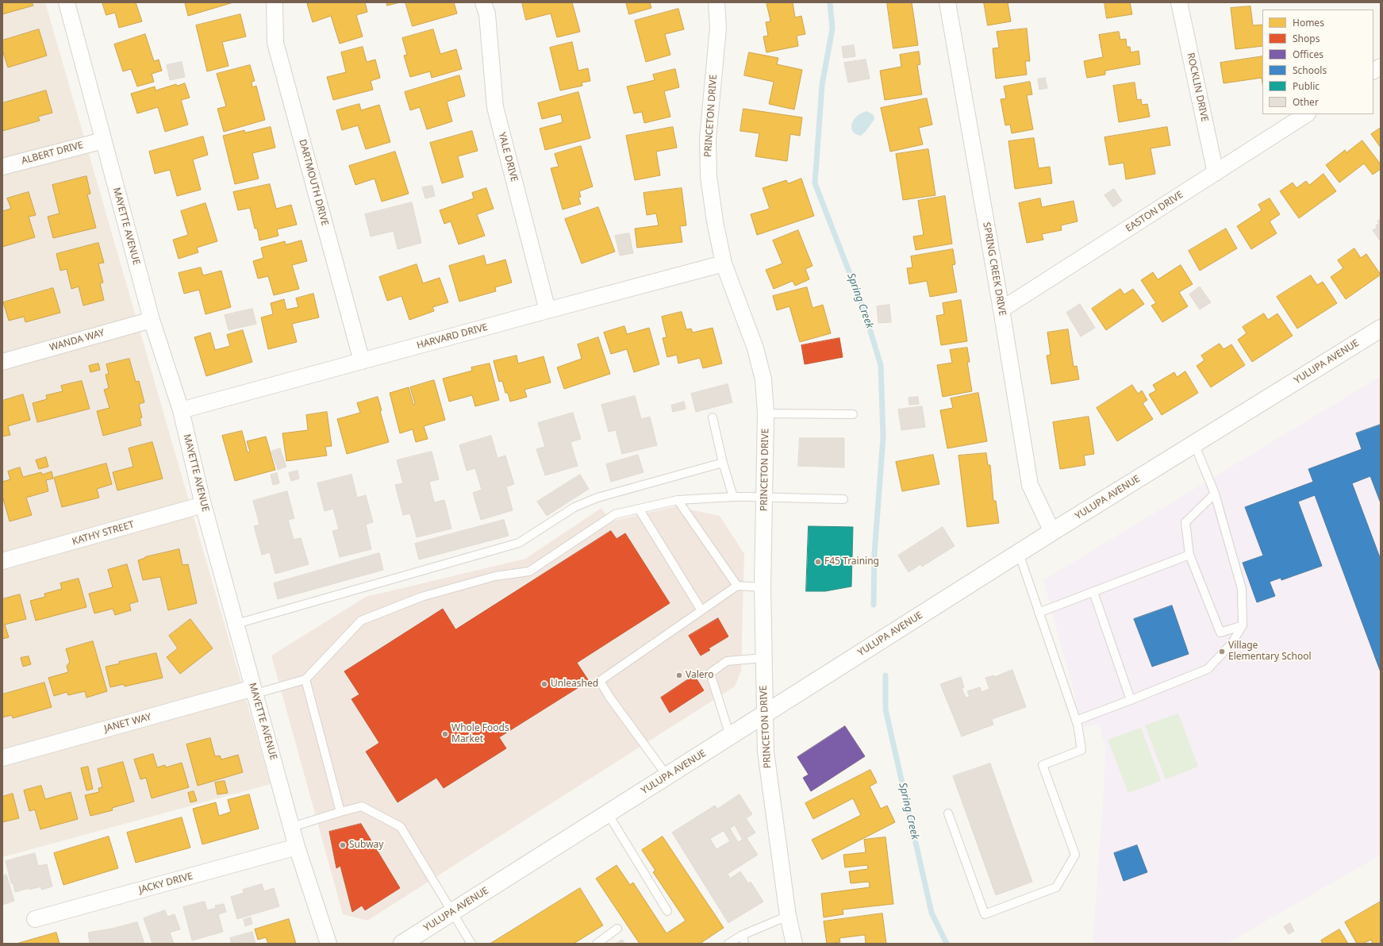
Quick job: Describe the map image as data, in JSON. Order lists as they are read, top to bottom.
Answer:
{
  "streets": {
    "street": [
      "ROCKLIN DRIVE",
      "PRINCETON DRIVE",
      "ALBERT DRIVE",
      "YALE DRIVE",
      "DARTMOUTH DRIVE",
      "EASTON DRIVE",
      "MAYETTE AVENUE",
      "SPRING CREEK DRIVE",
      "HARVARD DRIVE",
      "WANDA WAY",
      "YULUPA AVENUE",
      "KATHY STREET",
      "JANET WAY",
      "JACKY DRIVE"
    ]
  },
  "crossings": [
    ["ROCKLIN DRIVE", "EASTON DRIVE"],
    ["PRINCETON DRIVE", "HARVARD DRIVE"],
    ["PRINCETON DRIVE", "YULUPA AVENUE"],
    ["ALBERT DRIVE", "MAYETTE AVENUE"],
    ["YALE DRIVE", "HARVARD DRIVE"],
    ["DARTMOUTH DRIVE", "HARVARD DRIVE"],
    ["EASTON DRIVE", "SPRING CREEK DRIVE"],
    ["MAYETTE AVENUE", "HARVARD DRIVE"],
    ["MAYETTE AVENUE", "WANDA WAY"],
    ["MAYETTE AVENUE", "KATHY STREET"],
    ["MAYETTE AVENUE", "JANET WAY"],
    ["MAYETTE AVENUE", "JACKY DRIVE"],
    ["SPRING CREEK DRIVE", "YULUPA AVENUE"]
  ],
  "water": ["Spring Creek"],
  "places": [
    "F45 Training",
    "Village Elementary School",
    "Valero",
    "Unleashed",
    "Whole Foods Market",
    "Subway"
  ],
  "legend": [
    "Homes",
    "Shops",
    "Offices",
    "Schools",
    "Public",
    "Other"
  ]
}
